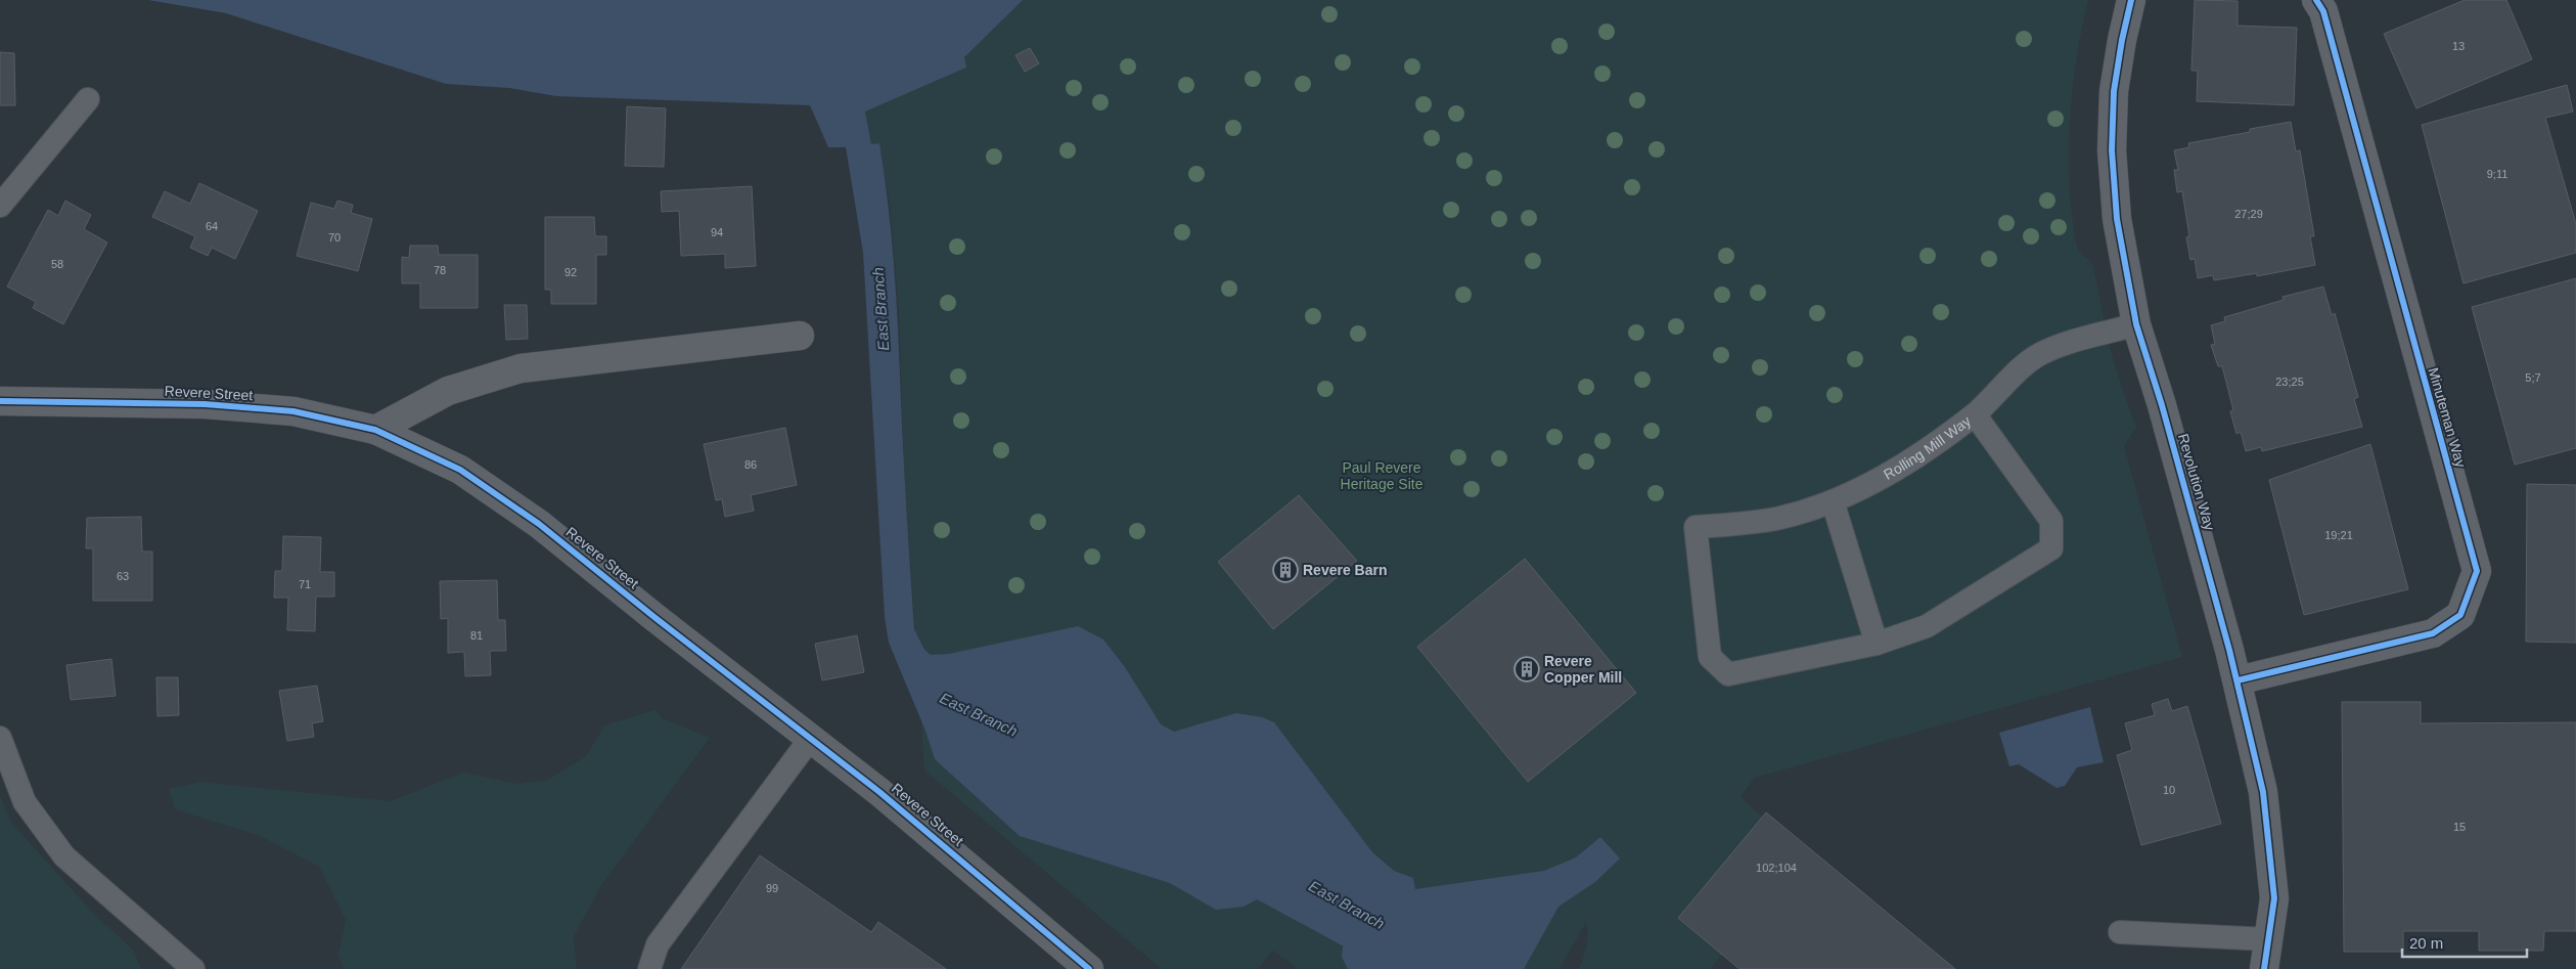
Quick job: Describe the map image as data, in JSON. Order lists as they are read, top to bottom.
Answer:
{
  "streets": {
    "street": ["Revere Street", "Minuteman Way", "Revolution Way"],
    "lane": ["Rolling Mill Way"]
  },
  "crossings": [
    ["Minuteman Way", "Revolution Way"],
    ["Rolling Mill Way", "Revolution Way"]
  ],
  "water": ["East Branch"],
  "parks": ["Paul Revere Heritage Site"],
  "places": {
    "building": ["Revere Barn", "Revere Copper Mill"]
  },
  "house_numbers": [
    "13",
    "9;11",
    "27;29",
    "64",
    "94",
    "70",
    "58",
    "78",
    "92",
    "5;7",
    "23;25",
    "86",
    "19;21",
    "63",
    "71",
    "81",
    "10",
    "15",
    "102;104",
    "99"
  ],
  "scale_bar": "20 m"
}
